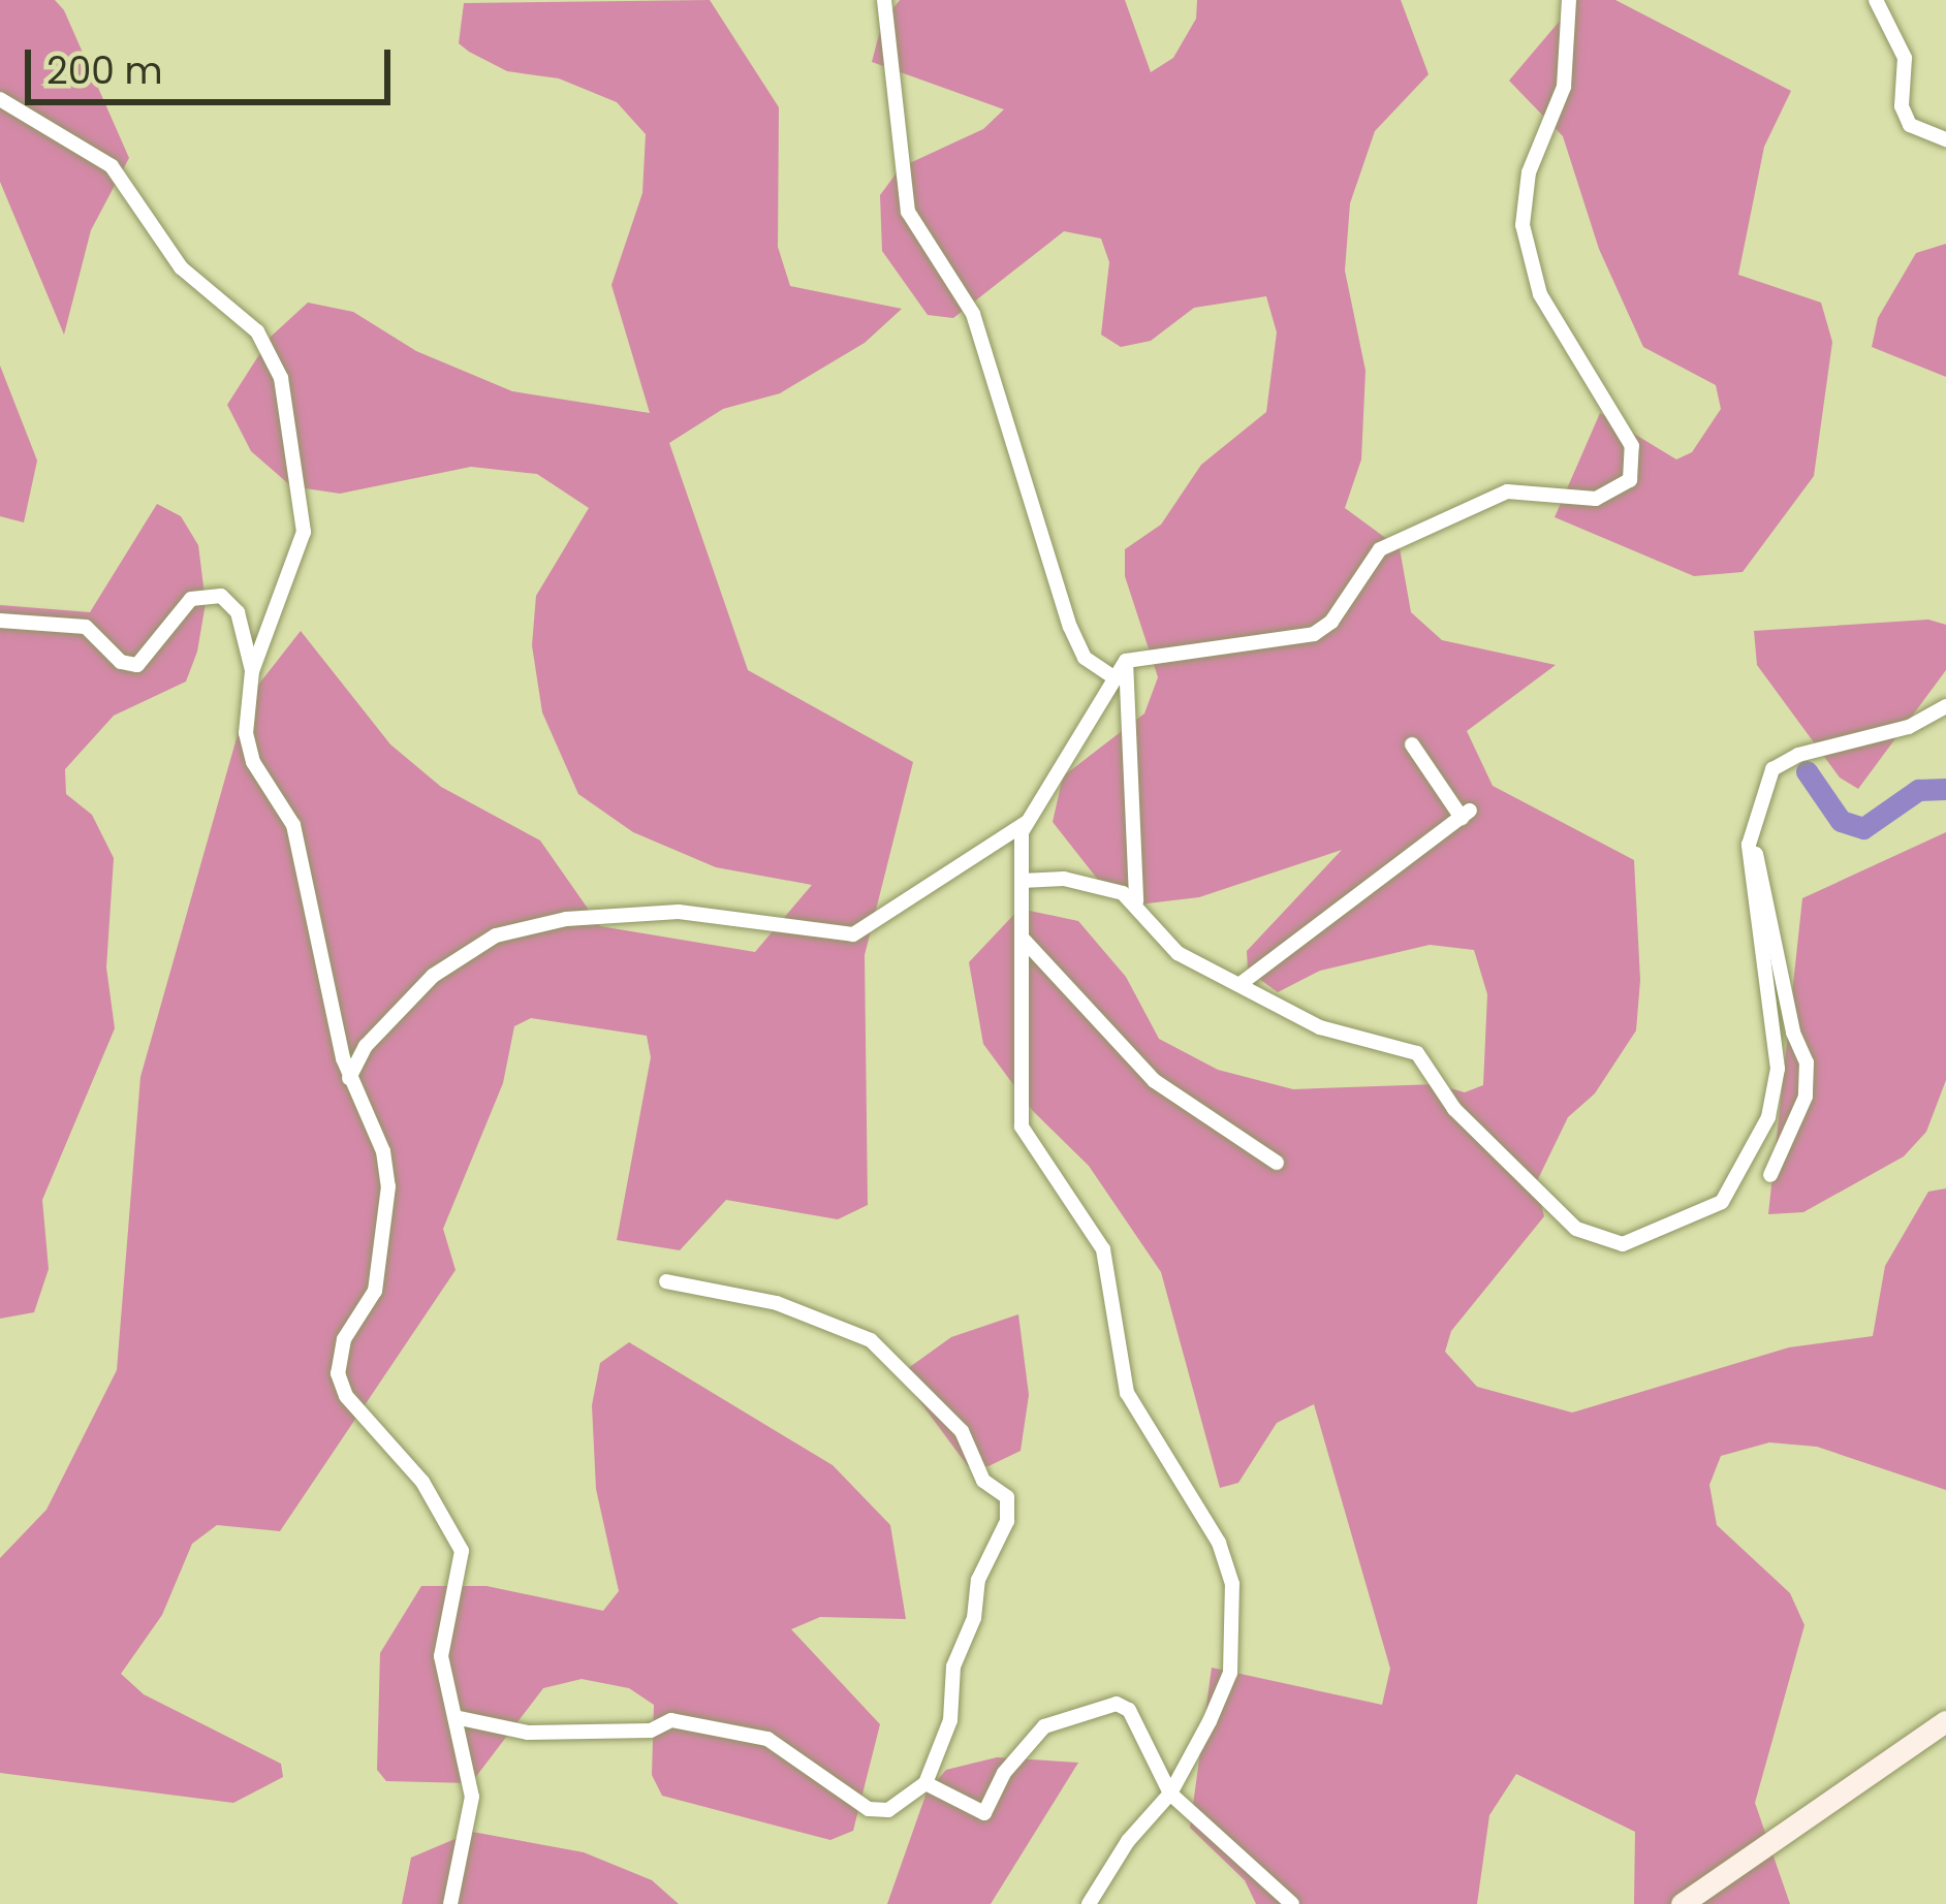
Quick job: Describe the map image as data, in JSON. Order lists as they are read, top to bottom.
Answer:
{
  "scale_bar": "200 m"
}
